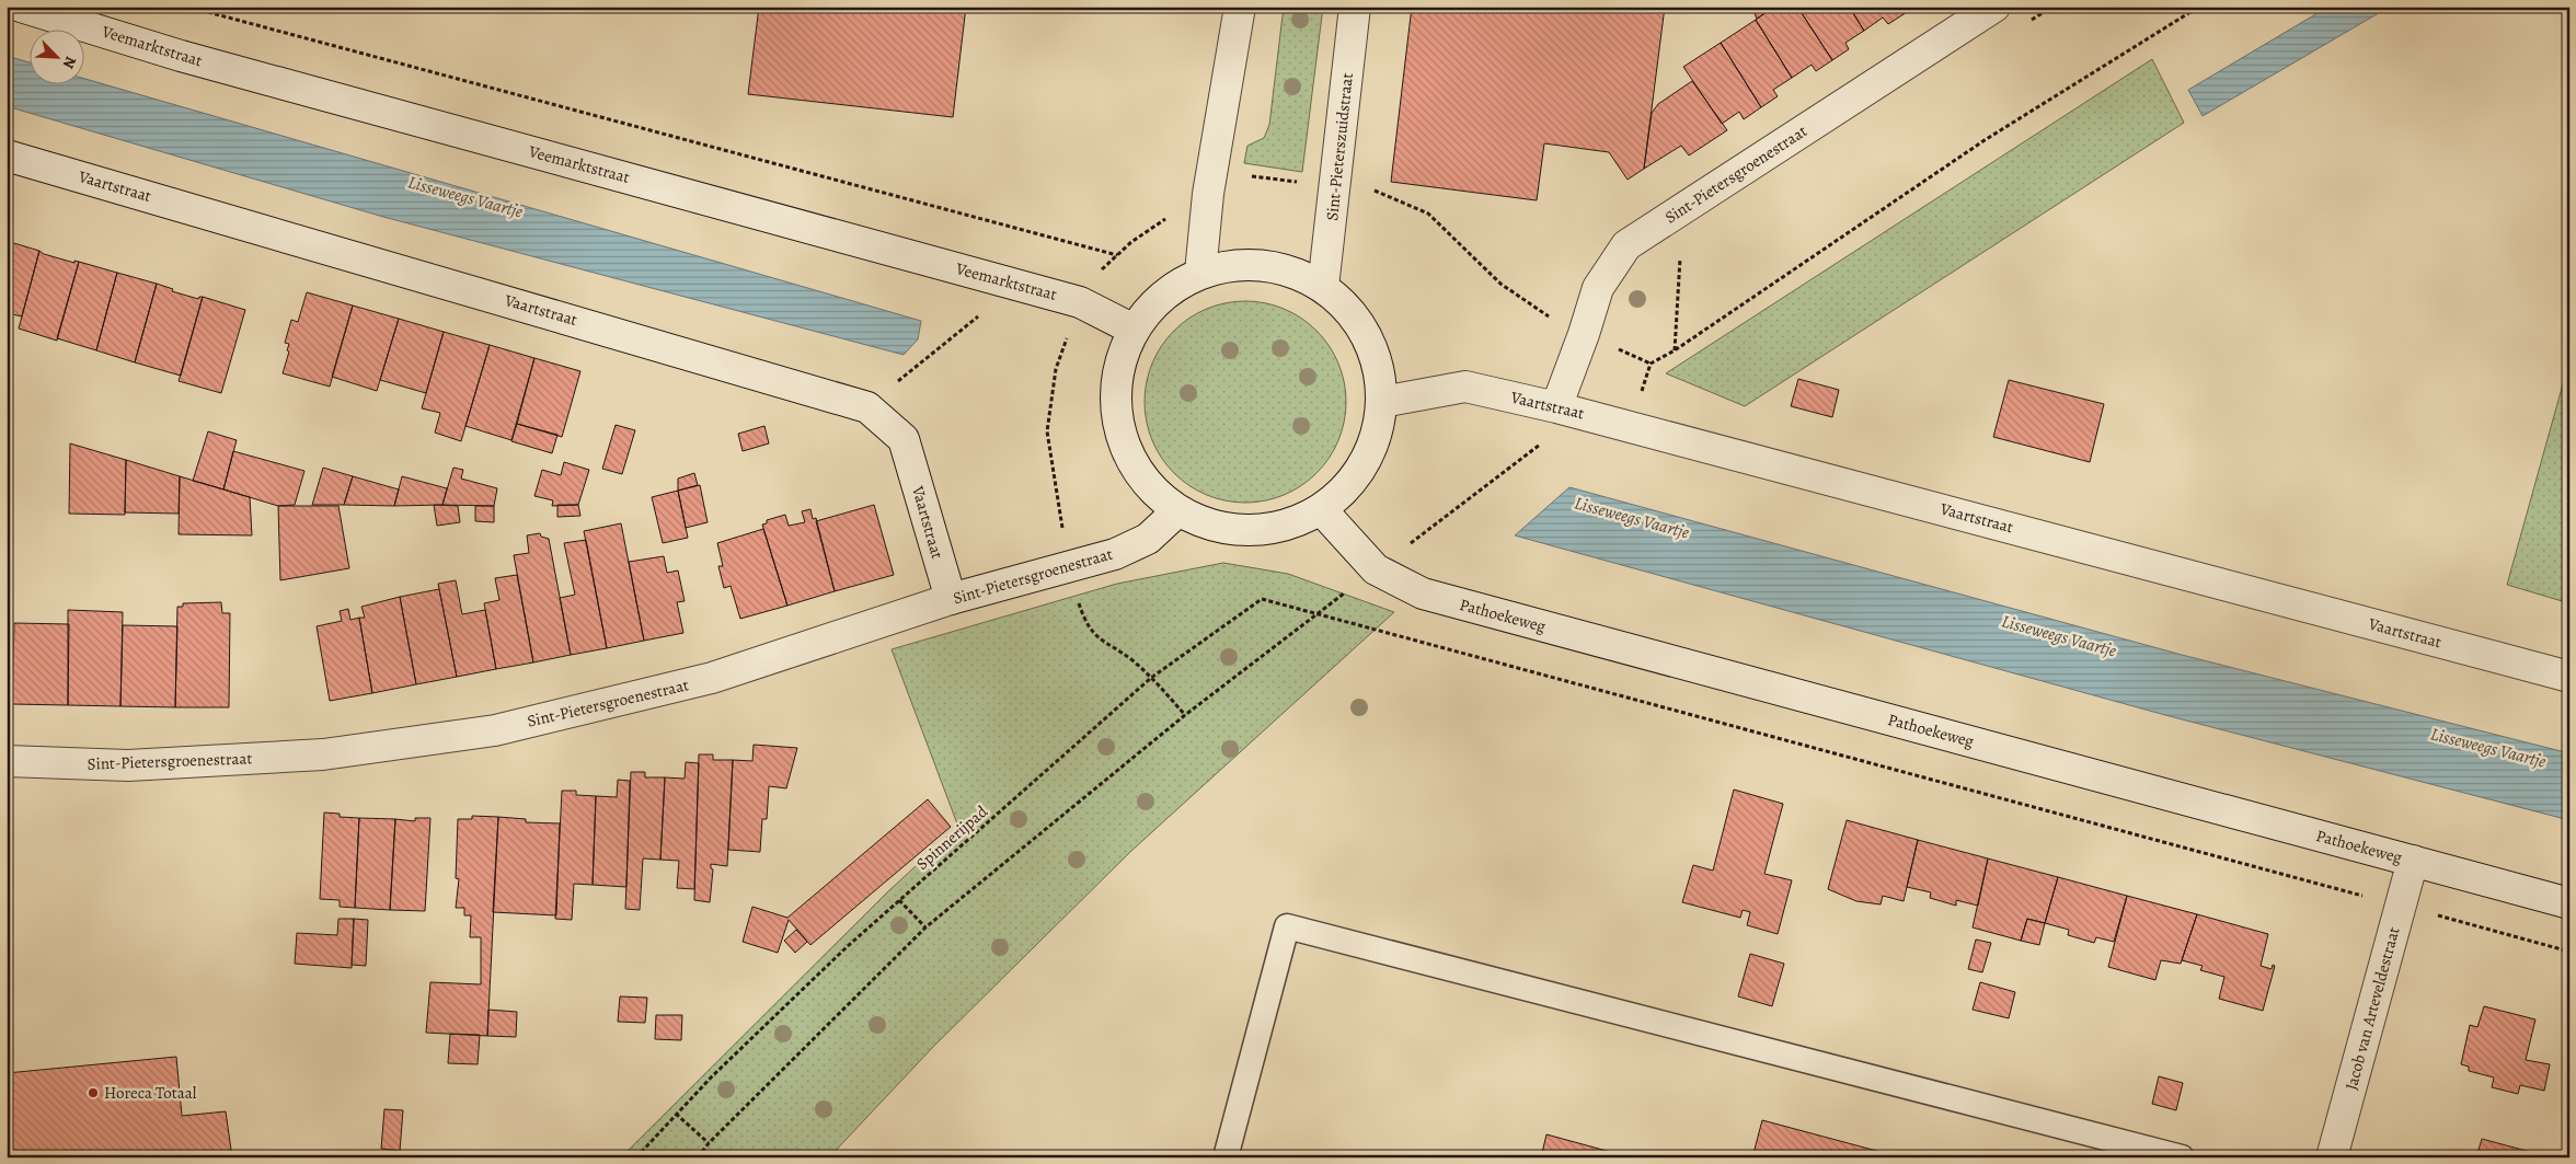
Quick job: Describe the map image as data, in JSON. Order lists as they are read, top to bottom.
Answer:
{
  "streets": {
    "main road": [
      "Veemarktstraat",
      "Sint-Pieterszuidstraat",
      "Sint-Pietersgroenestraat",
      "Vaartstraat",
      "Pathoekeweg",
      "Jacob van Arteveldestraat"
    ],
    "path": ["Spinnerijpad"]
  },
  "crossings": [
    ["Sint-Pietersgroenestraat", "Vaartstraat"],
    ["Pathoekeweg", "Jacob van Arteveldestraat"]
  ],
  "water": ["Lisseweegs Vaartje"],
  "places": ["Horeca Totaal"],
  "north": "bottom right"
}
